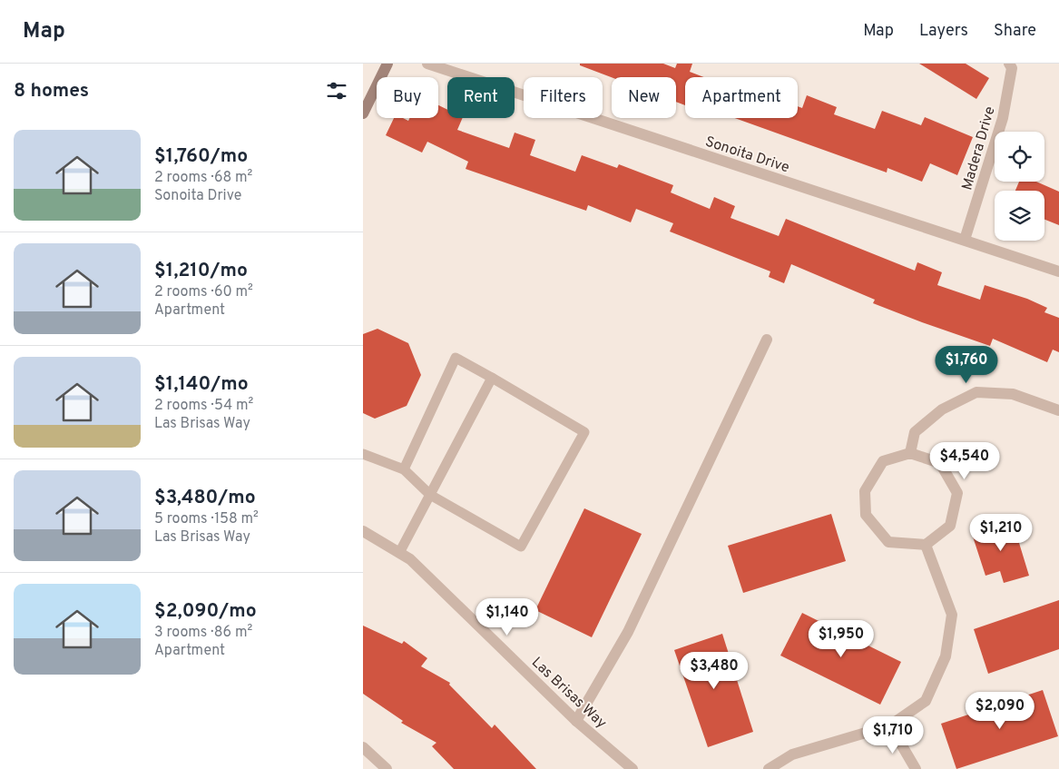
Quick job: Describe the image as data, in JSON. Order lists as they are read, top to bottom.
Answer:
{
  "streets": {
    "street": ["Madera Drive", "Sonoita Drive", "Las Brisas Way"]
  },
  "crossings": [
    ["Madera Drive", "Sonoita Drive"]
  ],
  "page": {
    "header": "Map",
    "nav": ["Map", "Layers", "Share"],
    "heading": "8 homes",
    "chip": [
      "Buy",
      "Rent",
      "Filters",
      "New",
      "Apartment"
    ],
    "list": [
      {
        "name": "$1,760/mo",
        "note": "2 rooms · 68 m² · Sonoita Drive"
      },
      {
        "name": "$1,210/mo",
        "note": "2 rooms · 60 m² · Apartment"
      },
      {
        "name": "$1,140/mo",
        "note": "2 rooms · 54 m² · Las Brisas Way"
      },
      {
        "name": "$3,480/mo",
        "note": "5 rooms · 158 m² · Las Brisas Way"
      },
      {
        "name": "$2,090/mo",
        "note": "3 rooms · 86 m² · Apartment"
      }
    ],
    "price": [
      "$1,760",
      "$4,540",
      "$1,210",
      "$1,140",
      "$1,950",
      "$3,480",
      "$2,090",
      "$1,710"
    ]
  }
}
